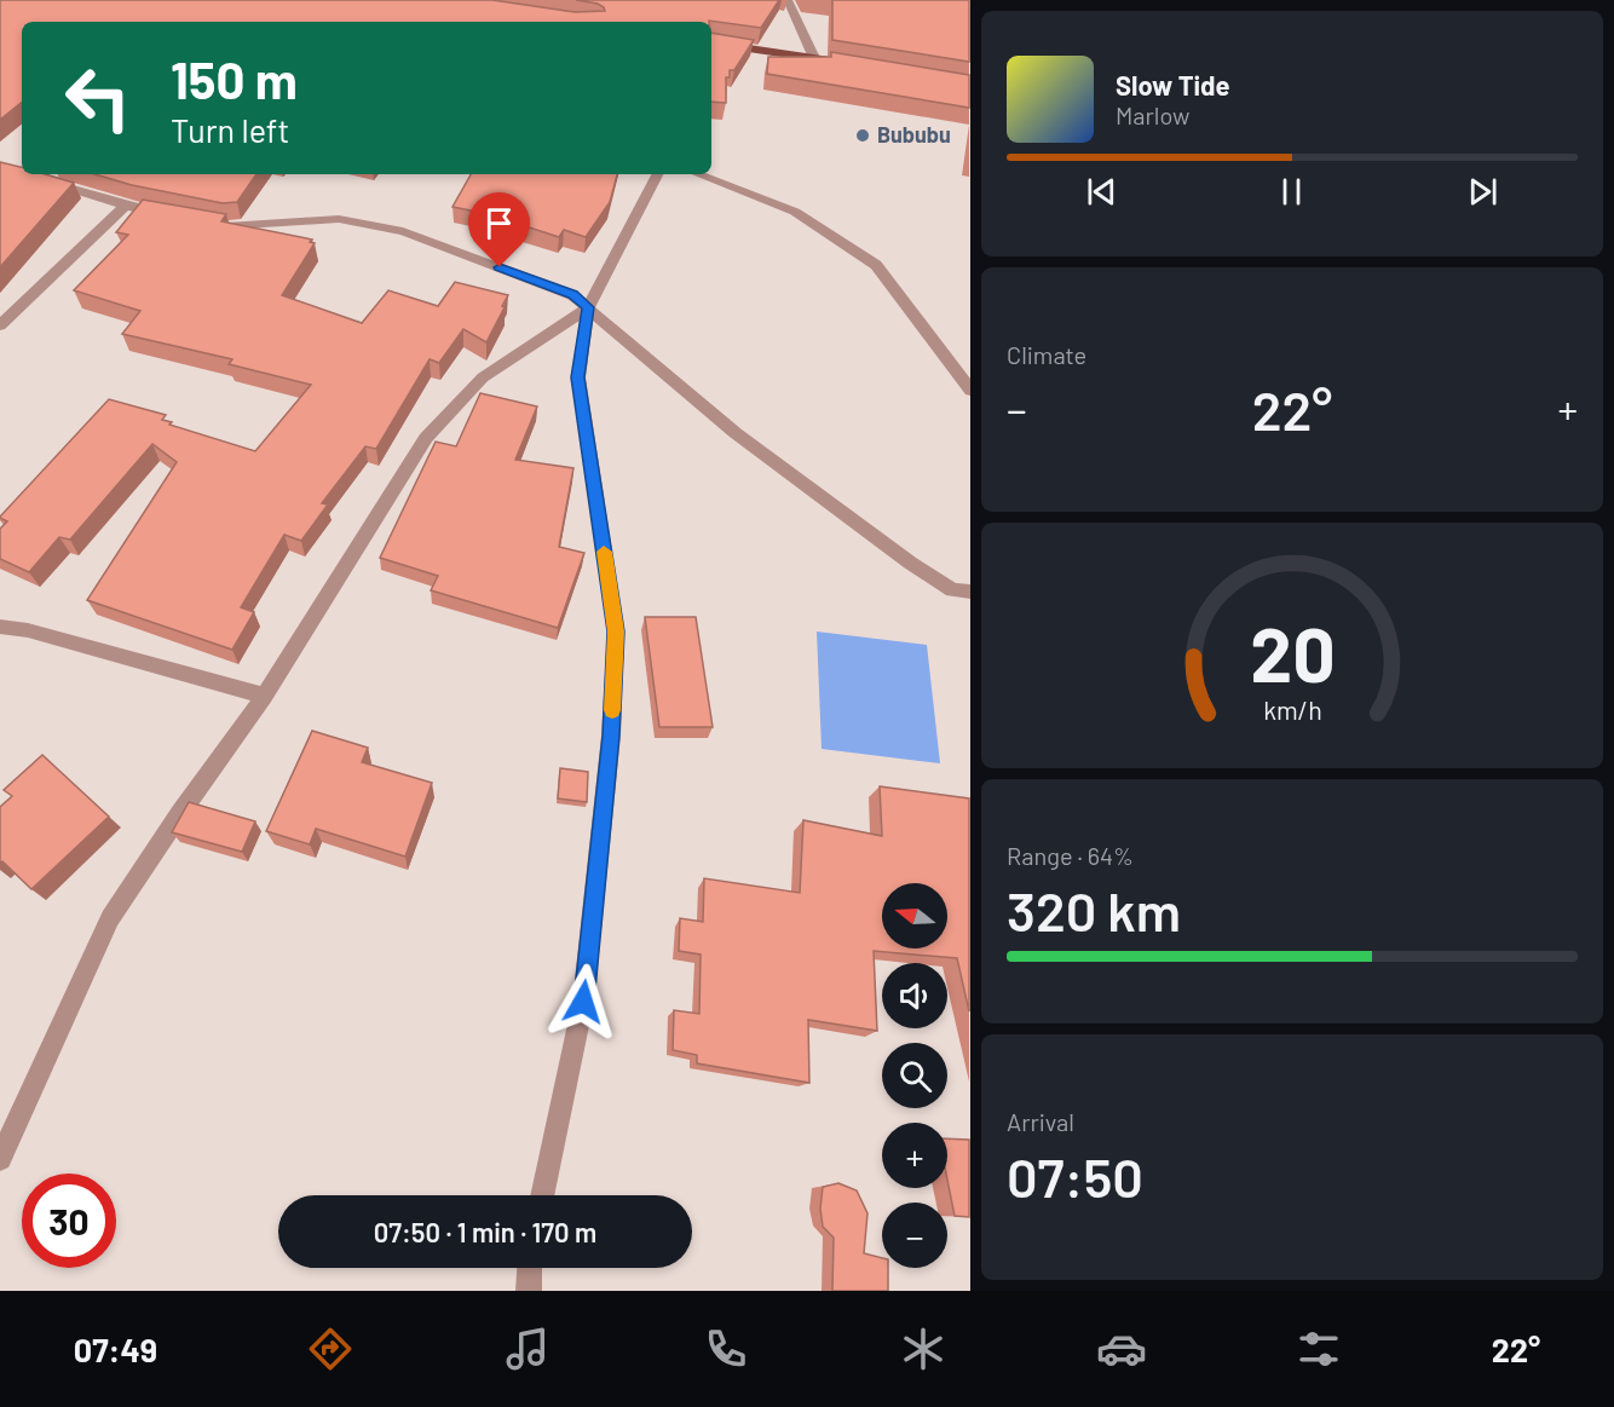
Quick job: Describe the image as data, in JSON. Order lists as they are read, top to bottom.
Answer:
{
  "places": ["Bububu"],
  "north": "left",
  "page": {
    "turn": ["150 m", "Turn left"],
    "song": ["Slow Tide", "Marlow"],
    "tile": [
      "Climate",
      ["Range · 64%", "320 km"],
      ["Arrival", "07:50"]
    ],
    "heat": ["−", "22°", "+"],
    "map_buttons": ["+", "−"],
    "limit": "30",
    "trip": "07:50 · 1 min · 170 m",
    "tabs": ["07:49", "22°"],
    "gauge": ["20", "km/h"]
  }
}
